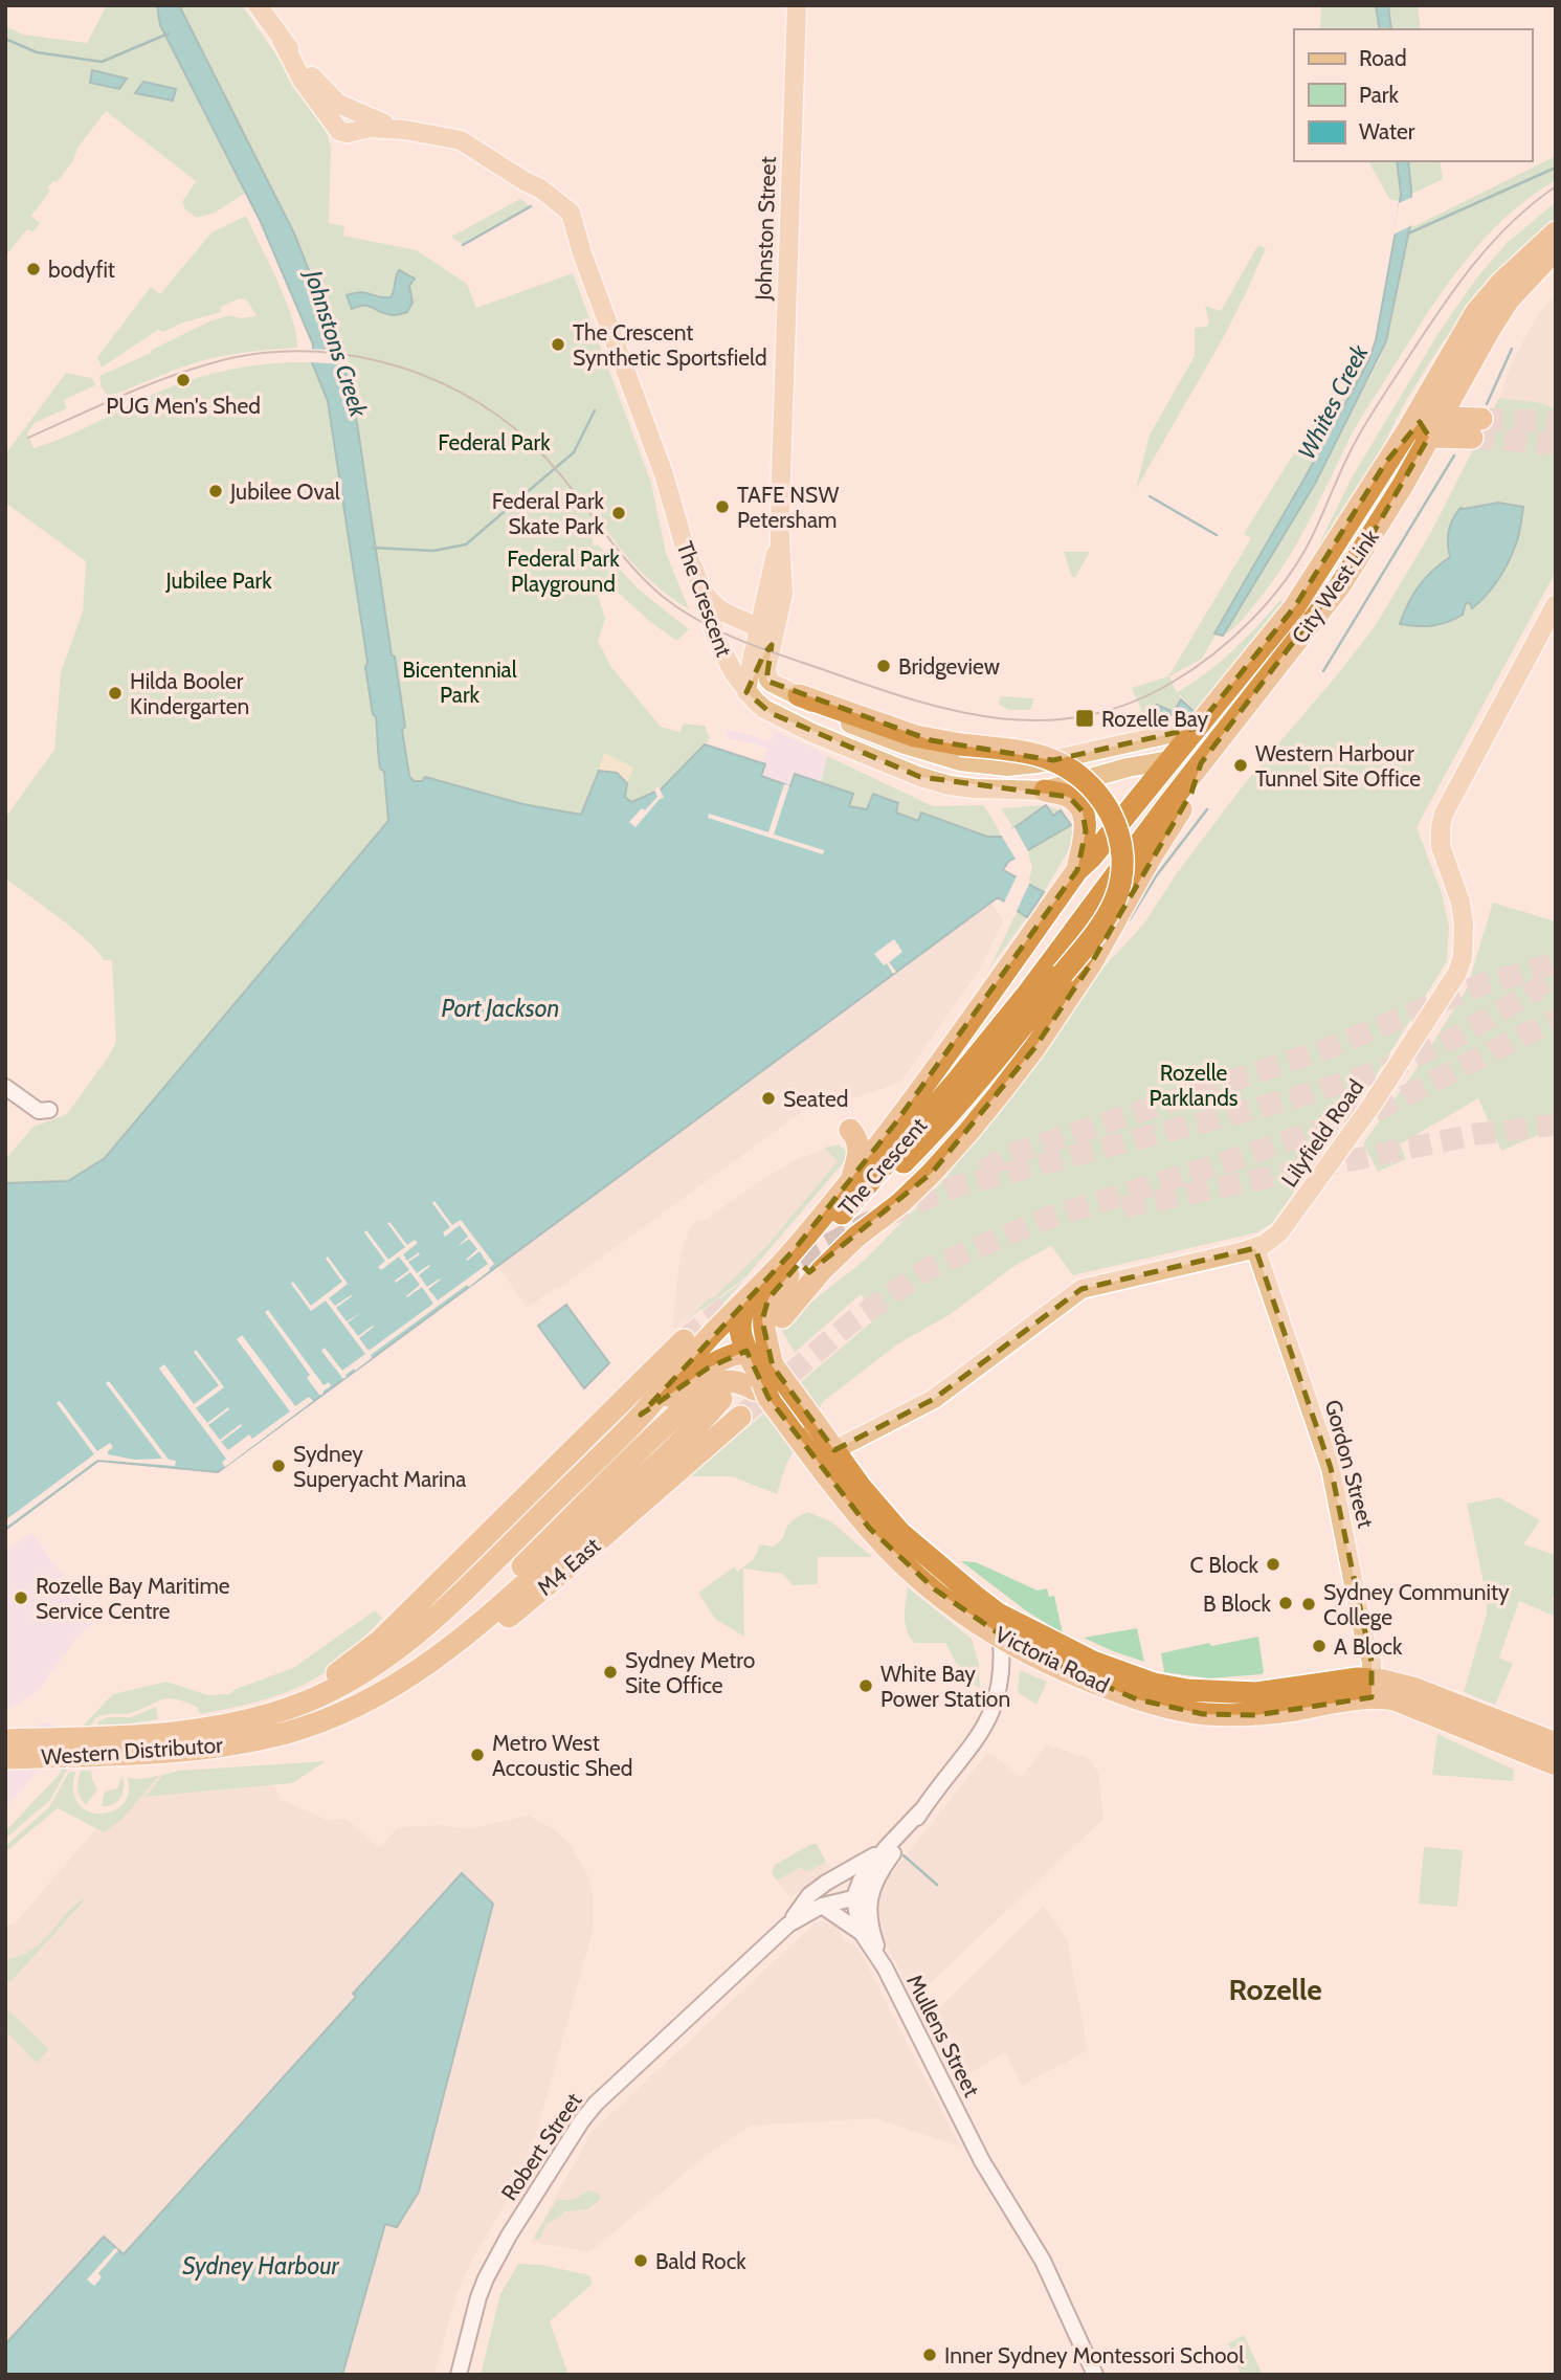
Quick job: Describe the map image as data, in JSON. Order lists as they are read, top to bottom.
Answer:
{
  "streets": {
    "highway": [
      "City West Link",
      "The Crescent",
      "M4 East",
      "Victoria Road",
      "Western Distributor"
    ],
    "main road": ["Johnston Street", "Lilyfield Road", "Gordon Street"],
    "street": ["Mullens Street", "Robert Street"]
  },
  "crossings": [
    ["Johnston Street", "The Crescent"],
    ["City West Link", "The Crescent"],
    ["The Crescent", "Victoria Road"],
    ["Lilyfield Road", "Gordon Street"],
    ["Lilyfield Road", "Victoria Road"],
    ["Gordon Street", "Victoria Road"],
    ["M4 East", "Western Distributor"],
    ["Mullens Street", "Robert Street"]
  ],
  "districts": ["Rozelle"],
  "water": [
    "Johnstons Creek",
    "Whites Creek",
    "Port Jackson",
    "Sydney Harbour"
  ],
  "parks": [
    "Federal Park",
    "Federal Park Playground",
    "Jubilee Park",
    "Bicentennial Park",
    "Rozelle Parklands"
  ],
  "places": {
    "other": [
      "bodyfit",
      "The Crescent Synthetic Sportsfield",
      "PUG Men's Shed",
      "Jubilee Oval",
      "TAFE NSW Petersham",
      "Federal Park Skate Park",
      "Bridgeview",
      "Hilda Booler Kindergarten",
      "Western Harbour Tunnel Site Office",
      "Seated",
      "Sydney Superyacht Marina",
      "C Block",
      "Rozelle Bay Maritime Service Centre",
      "B Block",
      "Sydney Community College",
      "A Block",
      "Sydney Metro Site Office",
      "White Bay Power Station",
      "Metro West Accoustic Shed",
      "Bald Rock",
      "Inner Sydney Montessori School"
    ],
    "transit": ["Rozelle Bay"]
  },
  "legend": ["Road", "Park", "Water"]
}
